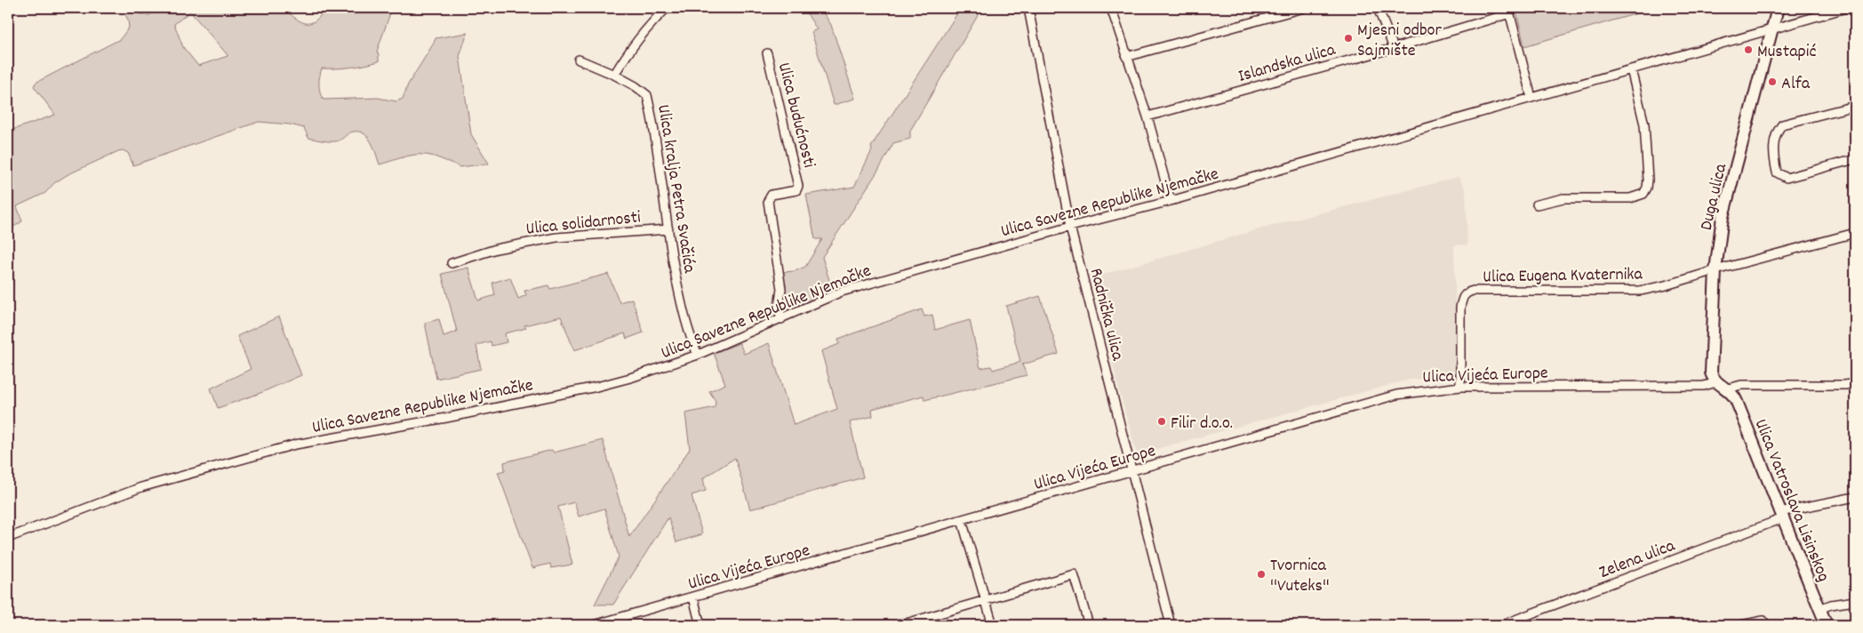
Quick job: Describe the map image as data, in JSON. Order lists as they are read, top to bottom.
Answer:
{
  "streets": {
    "main road": ["Duga ulica", "Ulica Vatroslava Lisinskog"],
    "street": [
      "Islandska ulica",
      "Ulica budućnosti",
      "Ulica kralja Petra Svačića",
      "Ulica Savezne Republike Njemačke",
      "Ulica solidarnosti",
      "Ulica Eugena Kvaternika",
      "Radnička ulica",
      "Ulica Vijeća Europe",
      "Zelena ulica"
    ]
  },
  "crossings": [
    ["Ulica budućnosti", "Ulica Savezne Republike Njemačke"],
    ["Ulica kralja Petra Svačića", "Ulica Savezne Republike Njemačke"],
    ["Ulica kralja Petra Svačića", "Ulica solidarnosti"],
    ["Duga ulica", "Ulica Savezne Republike Njemačke"],
    ["Duga ulica", "Ulica Eugena Kvaternika"],
    ["Duga ulica", "Ulica Vijeća Europe"],
    ["Ulica Savezne Republike Njemačke", "Radnička ulica"],
    ["Ulica Eugena Kvaternika", "Ulica Vijeća Europe"],
    ["Radnička ulica", "Ulica Vijeća Europe"],
    ["Ulica Vatroslava Lisinskog", "Zelena ulica"]
  ],
  "places": [
    "Mjesni odbor Sajmište",
    "Mustapić",
    "Alfa",
    "Filir d.o.o.",
    "Tvornica ''Vuteks''"
  ]
}
